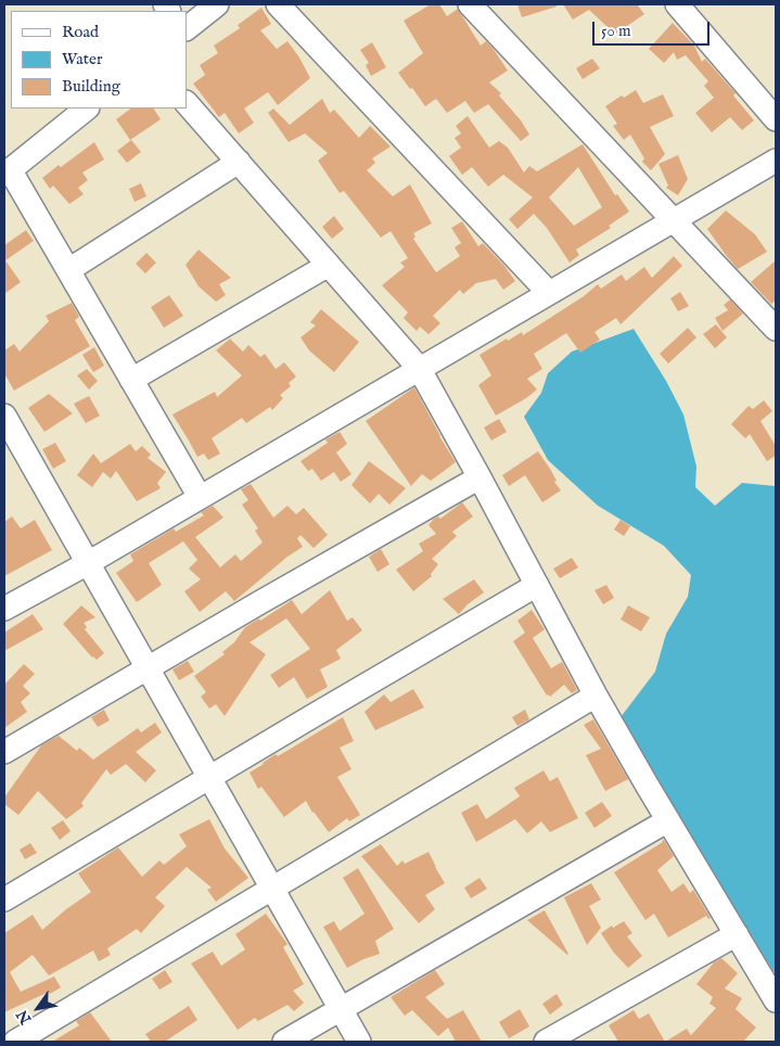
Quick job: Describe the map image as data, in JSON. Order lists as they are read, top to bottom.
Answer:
{
  "legend": ["Road", "Water", "Building"],
  "scale_bar": "50 m",
  "north": "bottom left"
}
